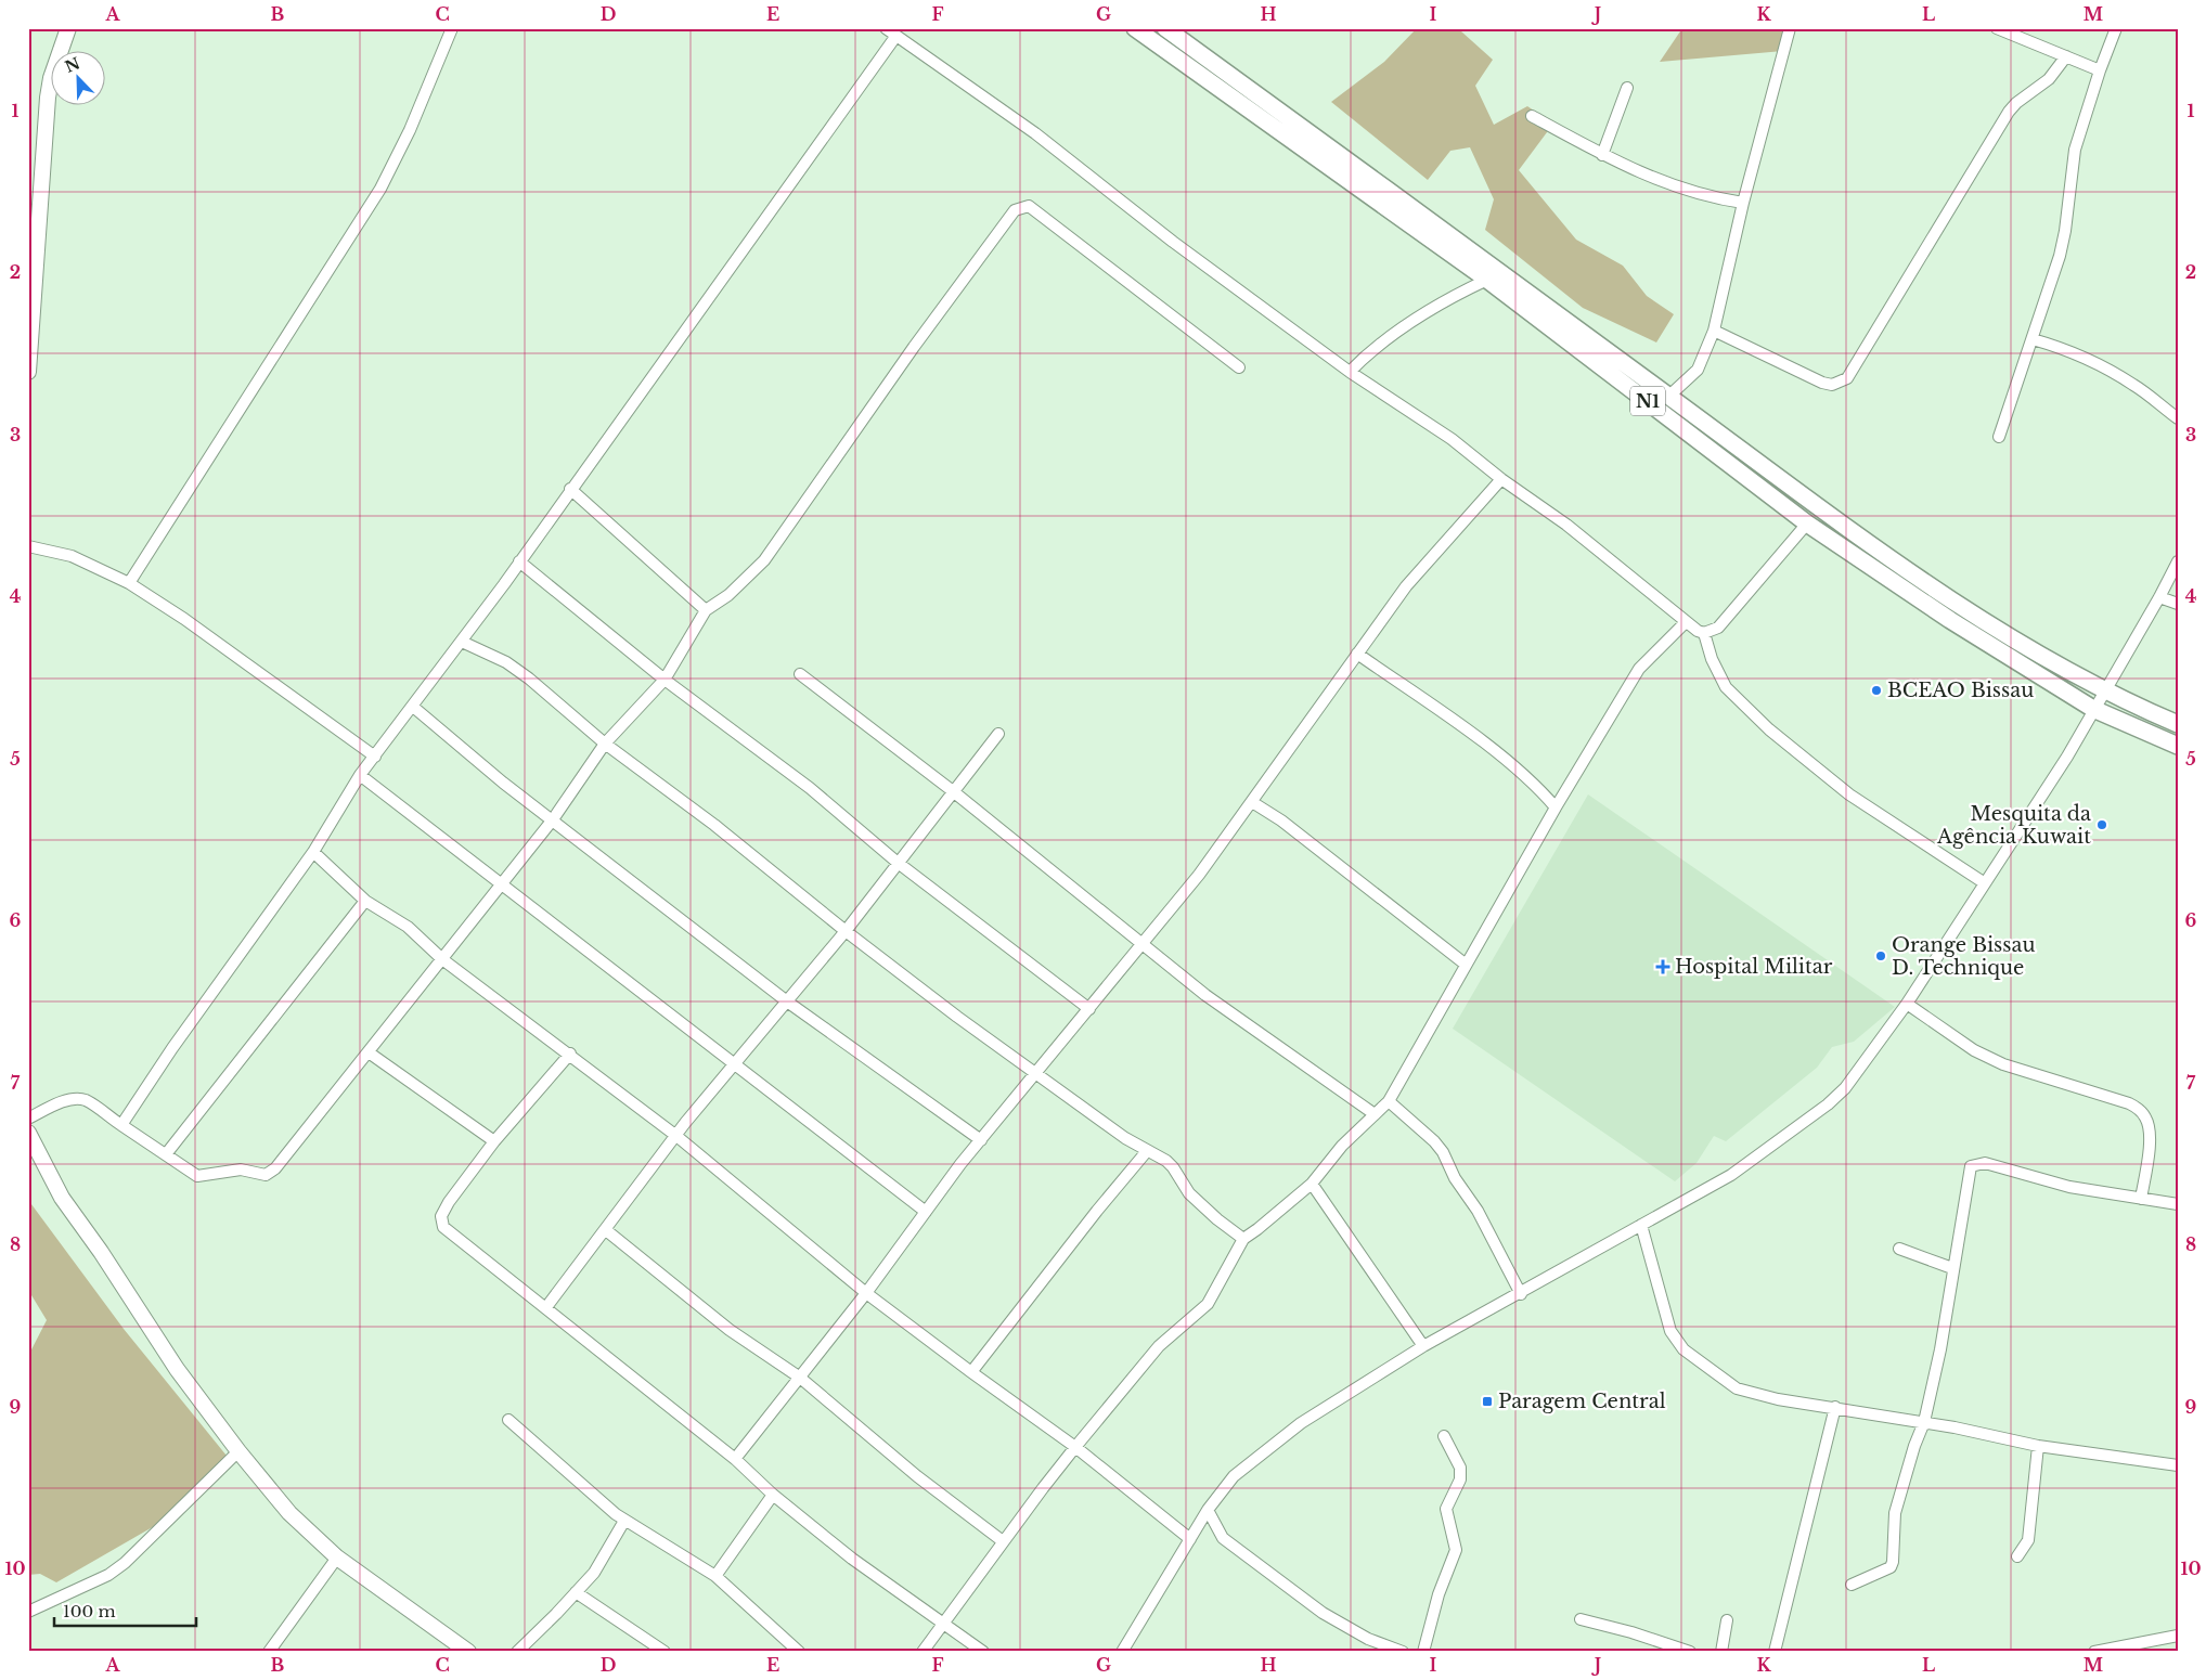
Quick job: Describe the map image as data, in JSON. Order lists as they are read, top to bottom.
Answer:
{
  "streets": {
    "main road": ["N1"]
  },
  "places": {
    "other": ["BCEAO Bissau", "Mesquita da Agência Kuwait", "Orange Bissau D. Technique"],
    "health": ["Hospital Militar"],
    "transit": ["Paragem Central"]
  },
  "scale_bar": "100 m",
  "north": "top left",
  "grid": {
    "columns": [
      "A",
      "B",
      "C",
      "D",
      "E",
      "F",
      "G",
      "H",
      "I",
      "J",
      "K",
      "L",
      "M"
    ],
    "rows": [
      "1",
      "2",
      "3",
      "4",
      "5",
      "6",
      "7",
      "8",
      "9",
      "10"
    ]
  }
}
